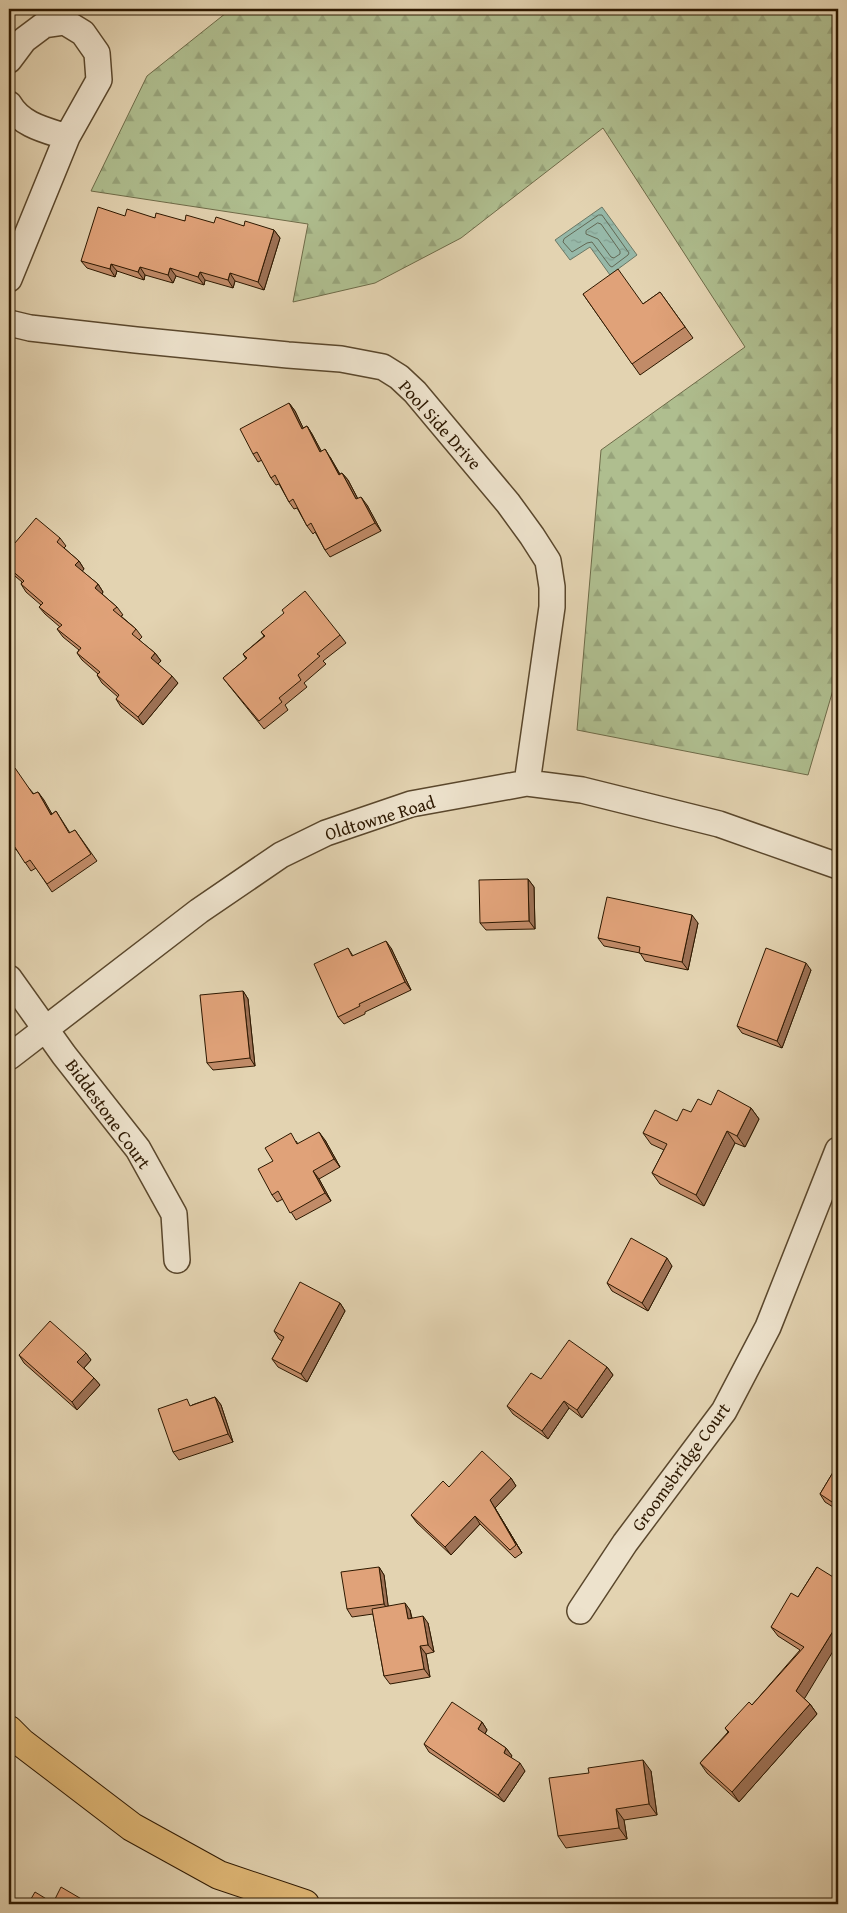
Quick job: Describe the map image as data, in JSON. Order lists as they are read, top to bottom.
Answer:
{
  "streets": {
    "street": [
      "Pool Side Drive",
      "Oldtowne Road",
      "Biddestone Court",
      "Groomsbridge Court"
    ]
  },
  "crossings": [
    ["Pool Side Drive", "Oldtowne Road"],
    ["Oldtowne Road", "Biddestone Court"]
  ]
}
